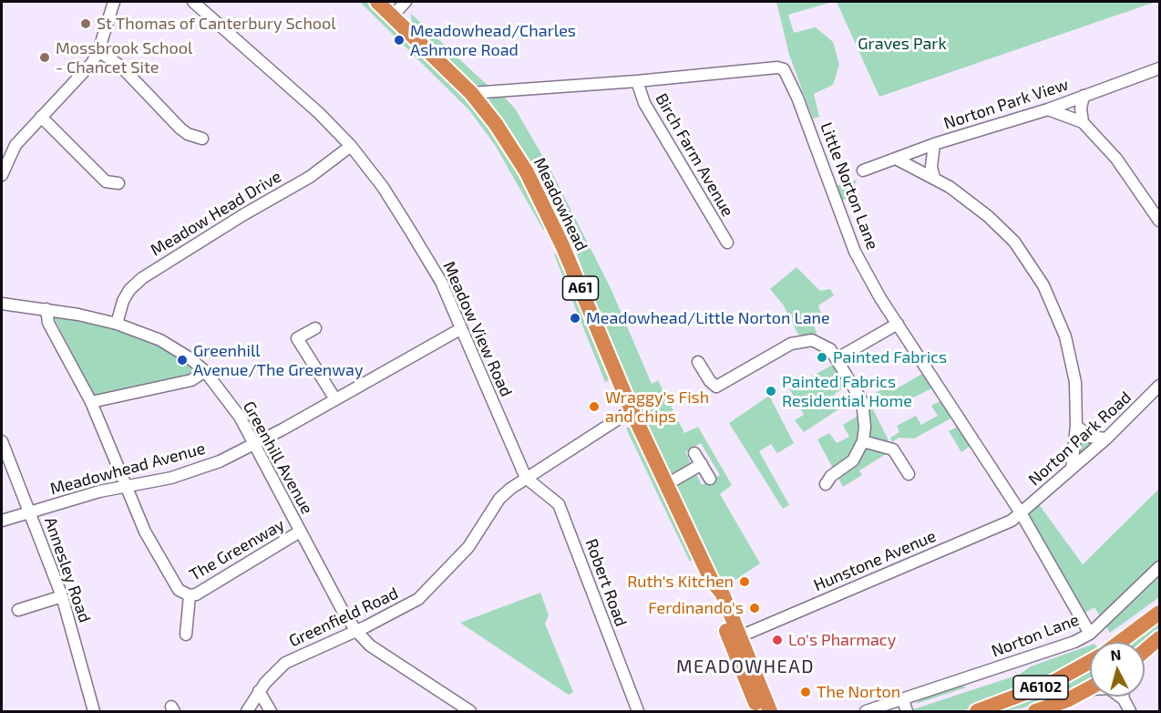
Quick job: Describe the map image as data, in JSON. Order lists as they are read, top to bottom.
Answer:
{
  "streets": {
    "highway": ["Meadowhead", "A61", "A6102"],
    "street": [
      "Norton Park View",
      "Birch Farm Avenue",
      "Little Norton Lane",
      "Meadow Head Drive",
      "Meadow View Road",
      "Norton Park Road",
      "Greenhill Avenue",
      "Meadowhead Avenue",
      "The Greenway",
      "Hunstone Avenue",
      "Annesley Road",
      "Robert Road",
      "Greenfield Road",
      "Norton Lane"
    ]
  },
  "crossings": [
    ["Birch Farm Avenue", "Little Norton Lane"],
    ["Little Norton Lane", "Meadowhead"],
    ["Little Norton Lane", "Norton Park Road"],
    ["Little Norton Lane", "Hunstone Avenue"],
    ["Little Norton Lane", "Norton Lane"],
    ["Meadowhead", "Hunstone Avenue"],
    ["Meadowhead", "Greenfield Road"],
    ["Meadow Head Drive", "Meadow View Road"],
    ["Meadow Head Drive", "Greenhill Avenue"],
    ["Meadow View Road", "Meadowhead Avenue"],
    ["Meadow View Road", "Robert Road"],
    ["Meadow View Road", "Greenfield Road"],
    ["Norton Park Road", "Hunstone Avenue"],
    ["Greenhill Avenue", "Meadowhead Avenue"],
    ["Greenhill Avenue", "The Greenway"],
    ["Greenhill Avenue", "Greenfield Road"],
    ["Meadowhead Avenue", "The Greenway"],
    ["Meadowhead Avenue", "Annesley Road"],
    ["Robert Road", "Greenfield Road"]
  ],
  "districts": ["MEADOWHEAD"],
  "parks": ["Graves Park"],
  "places": [
    "St Thomas of Canterbury School",
    "Meadowhead/Charles Ashmore Road",
    "Mossbrook School - Chancet Site",
    "Meadowhead/Little Norton Lane",
    "Painted Fabrics",
    "Greenhill Avenue/The Greenway",
    "Painted Fabrics Residential Home",
    "Wraggy's Fish and chips",
    "Ruth's Kitchen",
    "Ferdinando's",
    "Lo's Pharmacy",
    "The Norton"
  ],
  "north": "top"
}
